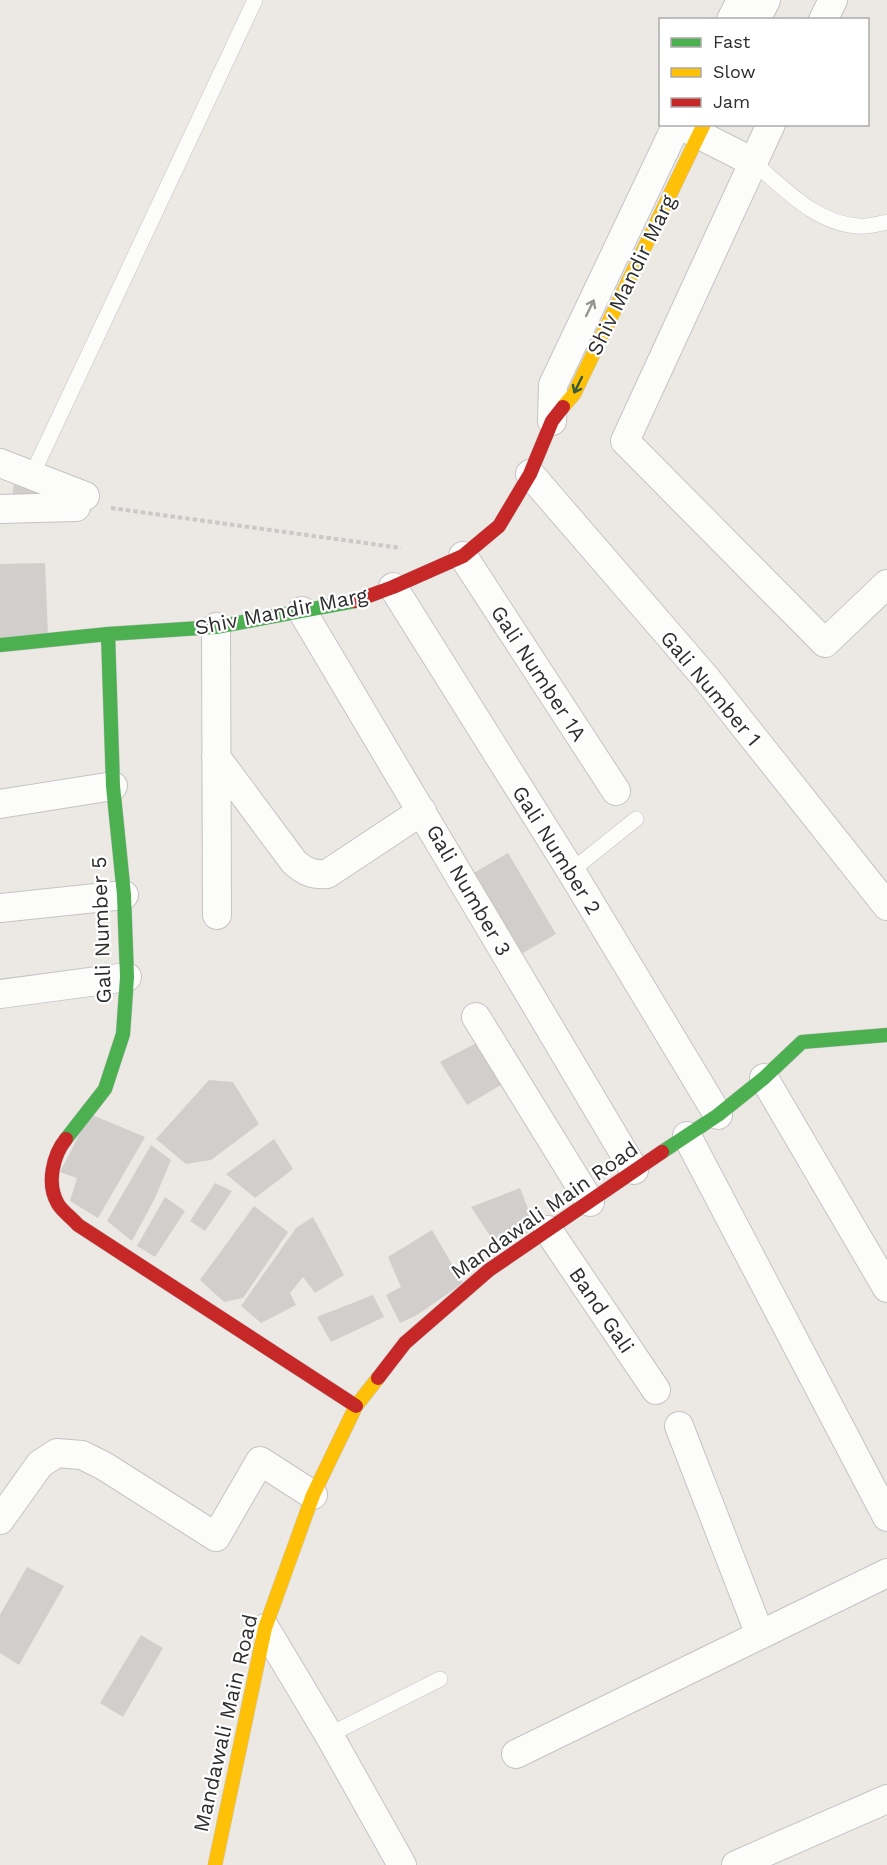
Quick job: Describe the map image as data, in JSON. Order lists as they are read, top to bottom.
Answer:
{
  "streets": {
    "street": [
      "Shiv Mandir Marg",
      "Gali Number 1A",
      "Gali Number 1",
      "Gali Number 2",
      "Gali Number 3",
      "Gali Number 5",
      "Mandawali Main Road",
      "Band Gali"
    ]
  },
  "crossings": [
    ["Shiv Mandir Marg", "Gali Number 1A"],
    ["Shiv Mandir Marg", "Gali Number 1"],
    ["Shiv Mandir Marg", "Gali Number 2"],
    ["Shiv Mandir Marg", "Gali Number 3"],
    ["Shiv Mandir Marg", "Gali Number 5"],
    ["Gali Number 2", "Mandawali Main Road"],
    ["Gali Number 3", "Mandawali Main Road"],
    ["Gali Number 5", "Mandawali Main Road"],
    ["Mandawali Main Road", "Band Gali"]
  ],
  "legend": ["Fast", "Slow", "Jam"]
}
